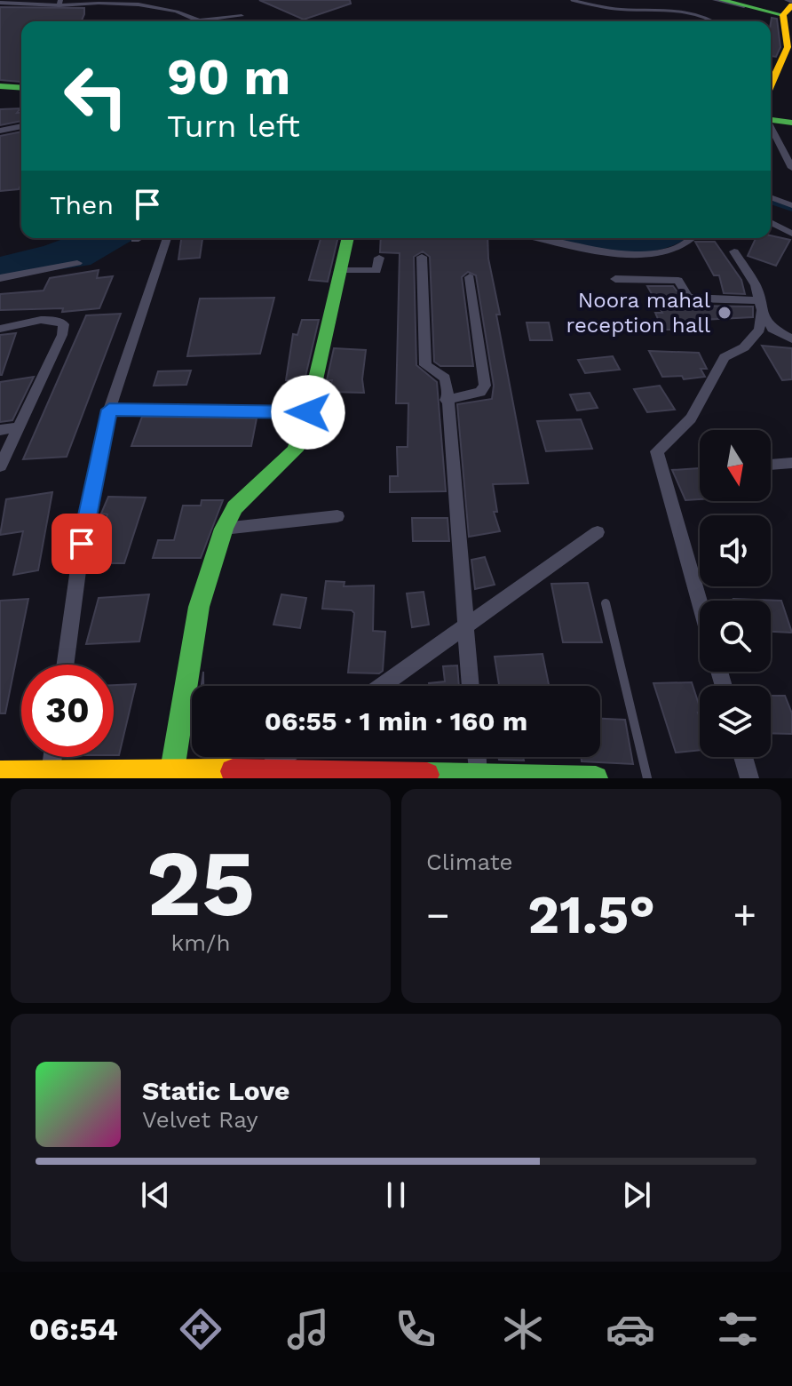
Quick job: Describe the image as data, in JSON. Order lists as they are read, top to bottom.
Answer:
{
  "places": ["Noora mahal reception hall"],
  "north": "bottom",
  "page": {
    "turn": ["90 m", "Turn left"],
    "then": "Then",
    "limit": "30",
    "trip": "06:55 · 1 min · 160 m",
    "tile": [
      ["25", "km/h"],
      "Climate"
    ],
    "heat": ["−", "21.5°", "+"],
    "song": ["Static Love", "Velvet Ray"],
    "tabs": "06:54"
  }
}
